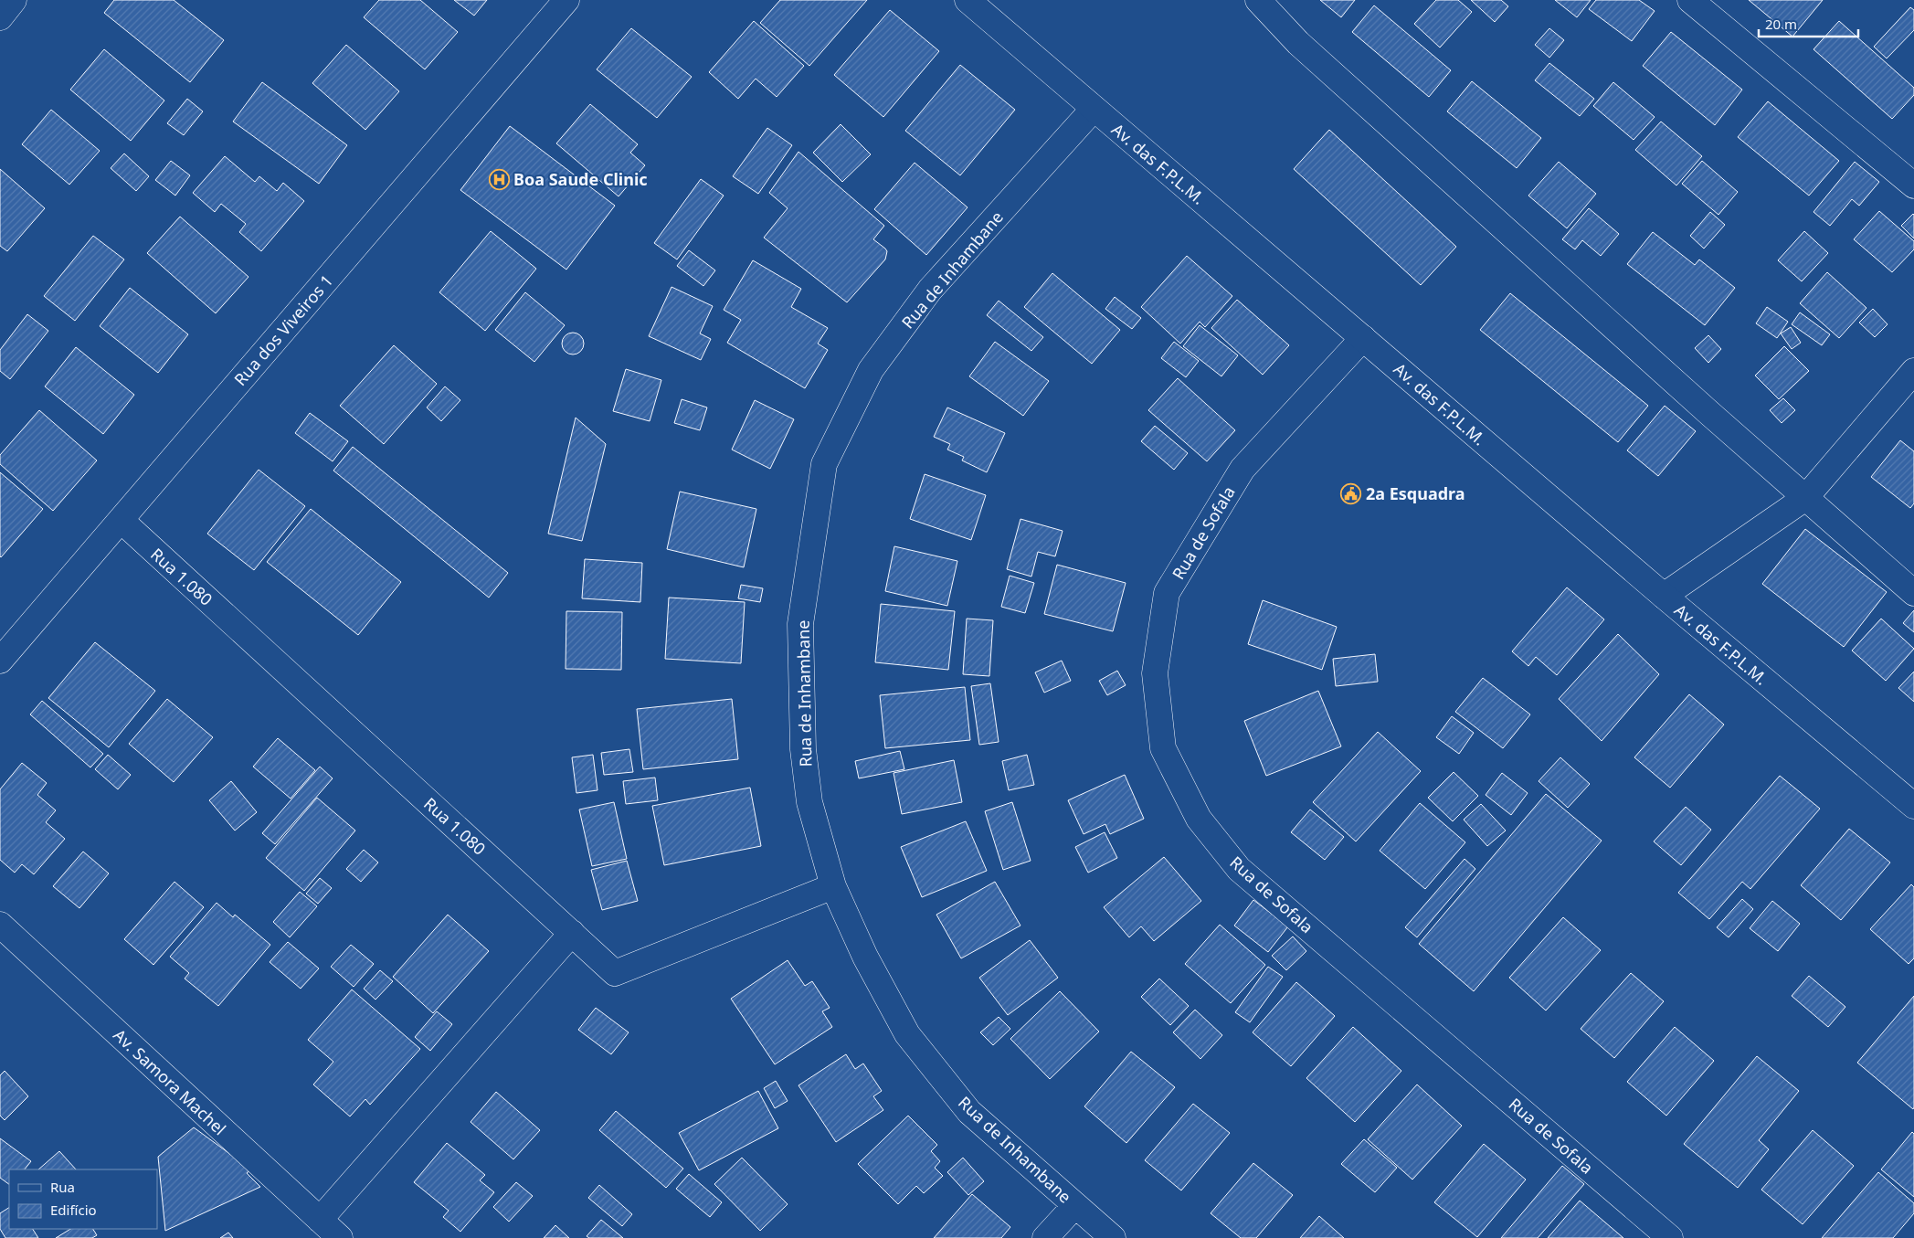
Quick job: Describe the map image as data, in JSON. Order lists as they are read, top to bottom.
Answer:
{
  "streets": {
    "street": [
      "Av. das F.P.L.M.",
      "Rua de Inhambane",
      "Rua dos Viveiros 1",
      "Rua de Sofala",
      "Rua 1.080",
      "Av. Samora Machel"
    ]
  },
  "crossings": [
    ["Av. das F.P.L.M.", "Rua de Inhambane"],
    ["Av. das F.P.L.M.", "Rua de Sofala"],
    ["Rua de Inhambane", "Rua 1.080"],
    ["Rua dos Viveiros 1", "Rua 1.080"]
  ],
  "places": {
    "hospital": ["Boa Saude Clinic"],
    "public building": ["2a Esquadra"]
  },
  "legend": ["Rua", "Edifício"],
  "scale_bar": "20 m"
}
